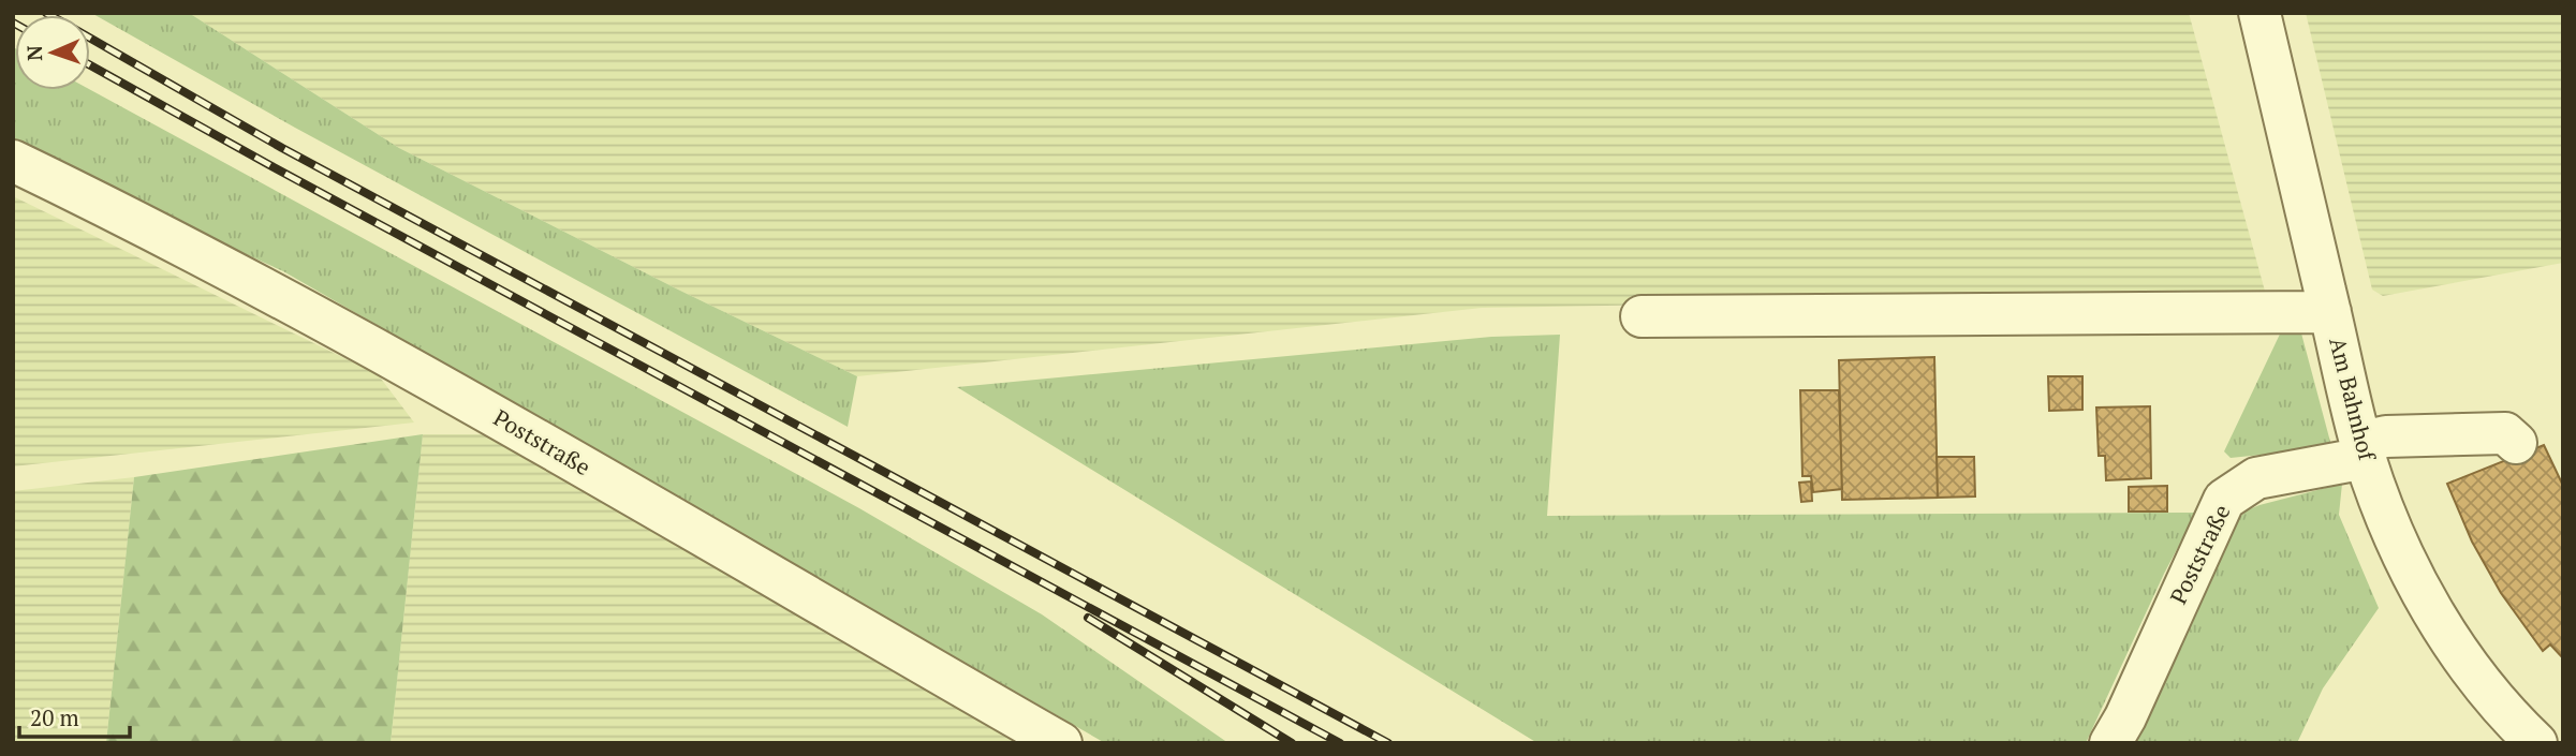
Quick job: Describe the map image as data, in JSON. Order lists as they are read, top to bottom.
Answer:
{
  "streets": {
    "street": ["Am Bahnhof", "Poststraße"]
  },
  "crossings": [
    ["Am Bahnhof", "Poststraße"]
  ],
  "scale_bar": "20 m",
  "north": "left"
}
